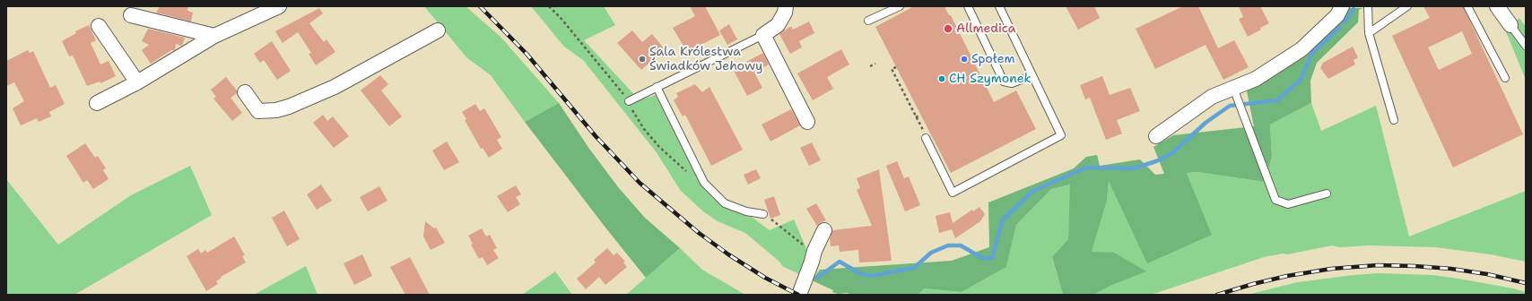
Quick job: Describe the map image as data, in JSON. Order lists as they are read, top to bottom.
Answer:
{
  "places": [
    "Allmedica",
    "Sala Królestwa Świadków Jehowy",
    "Społem",
    "CH Szymonek"
  ]
}
